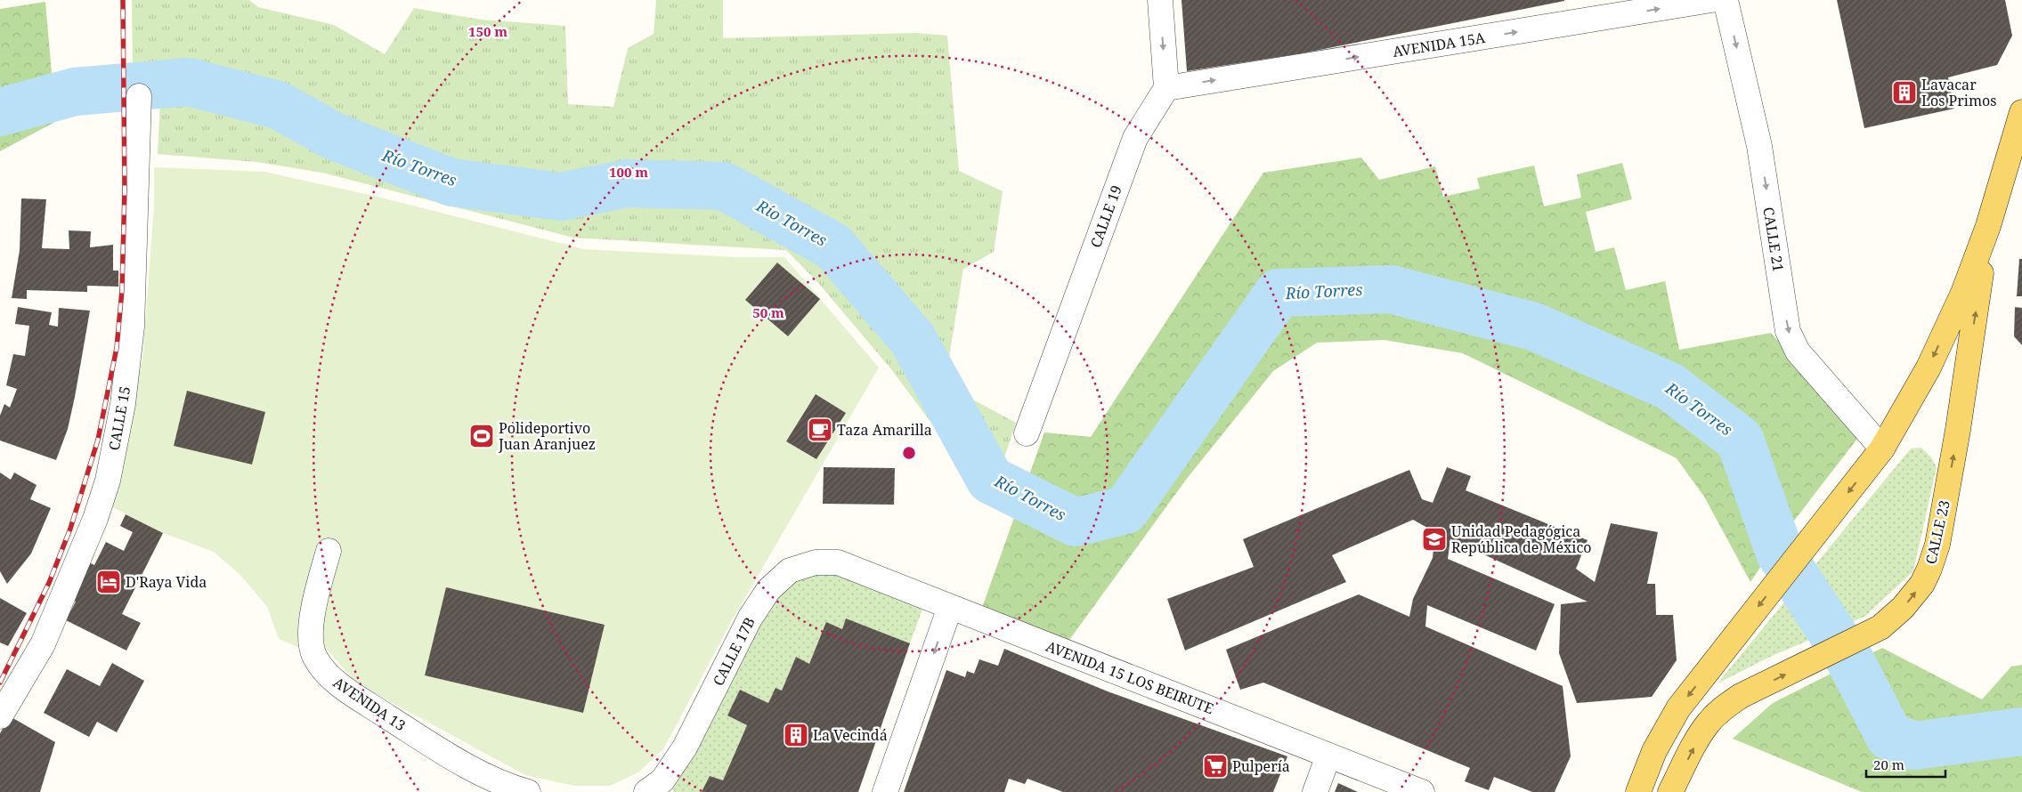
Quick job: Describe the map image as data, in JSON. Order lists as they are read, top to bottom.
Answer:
{
  "streets": {
    "main road": ["CALLE 23"],
    "street": [
      "AVENIDA 15A",
      "CALLE 19",
      "CALLE 21",
      "CALLE 15",
      "CALLE 17B",
      "AVENIDA 15 LOS BEIRUTE",
      "AVENIDA 13"
    ]
  },
  "crossings": [
    ["AVENIDA 15A", "CALLE 19"],
    ["CALLE 21", "CALLE 23"],
    ["CALLE 17B", "AVENIDA 15 LOS BEIRUTE"]
  ],
  "one_way": ["AVENIDA 15A", "CALLE 21"],
  "water": ["Río Torres"],
  "places": {
    "building": ["Lavacar Los Primos", "La Vecindá"],
    "cafe": ["Taza Amarilla"],
    "sports": ["Polideportivo Juan Aranjuez"],
    "school or university": ["Unidad Pedagógica República de México"],
    "hotel": ["D'Raya Vida"],
    "supermarket": ["Pulpería"]
  },
  "scale_bar": "20 m",
  "rings": ["150 m", "100 m", "50 m"]
}
